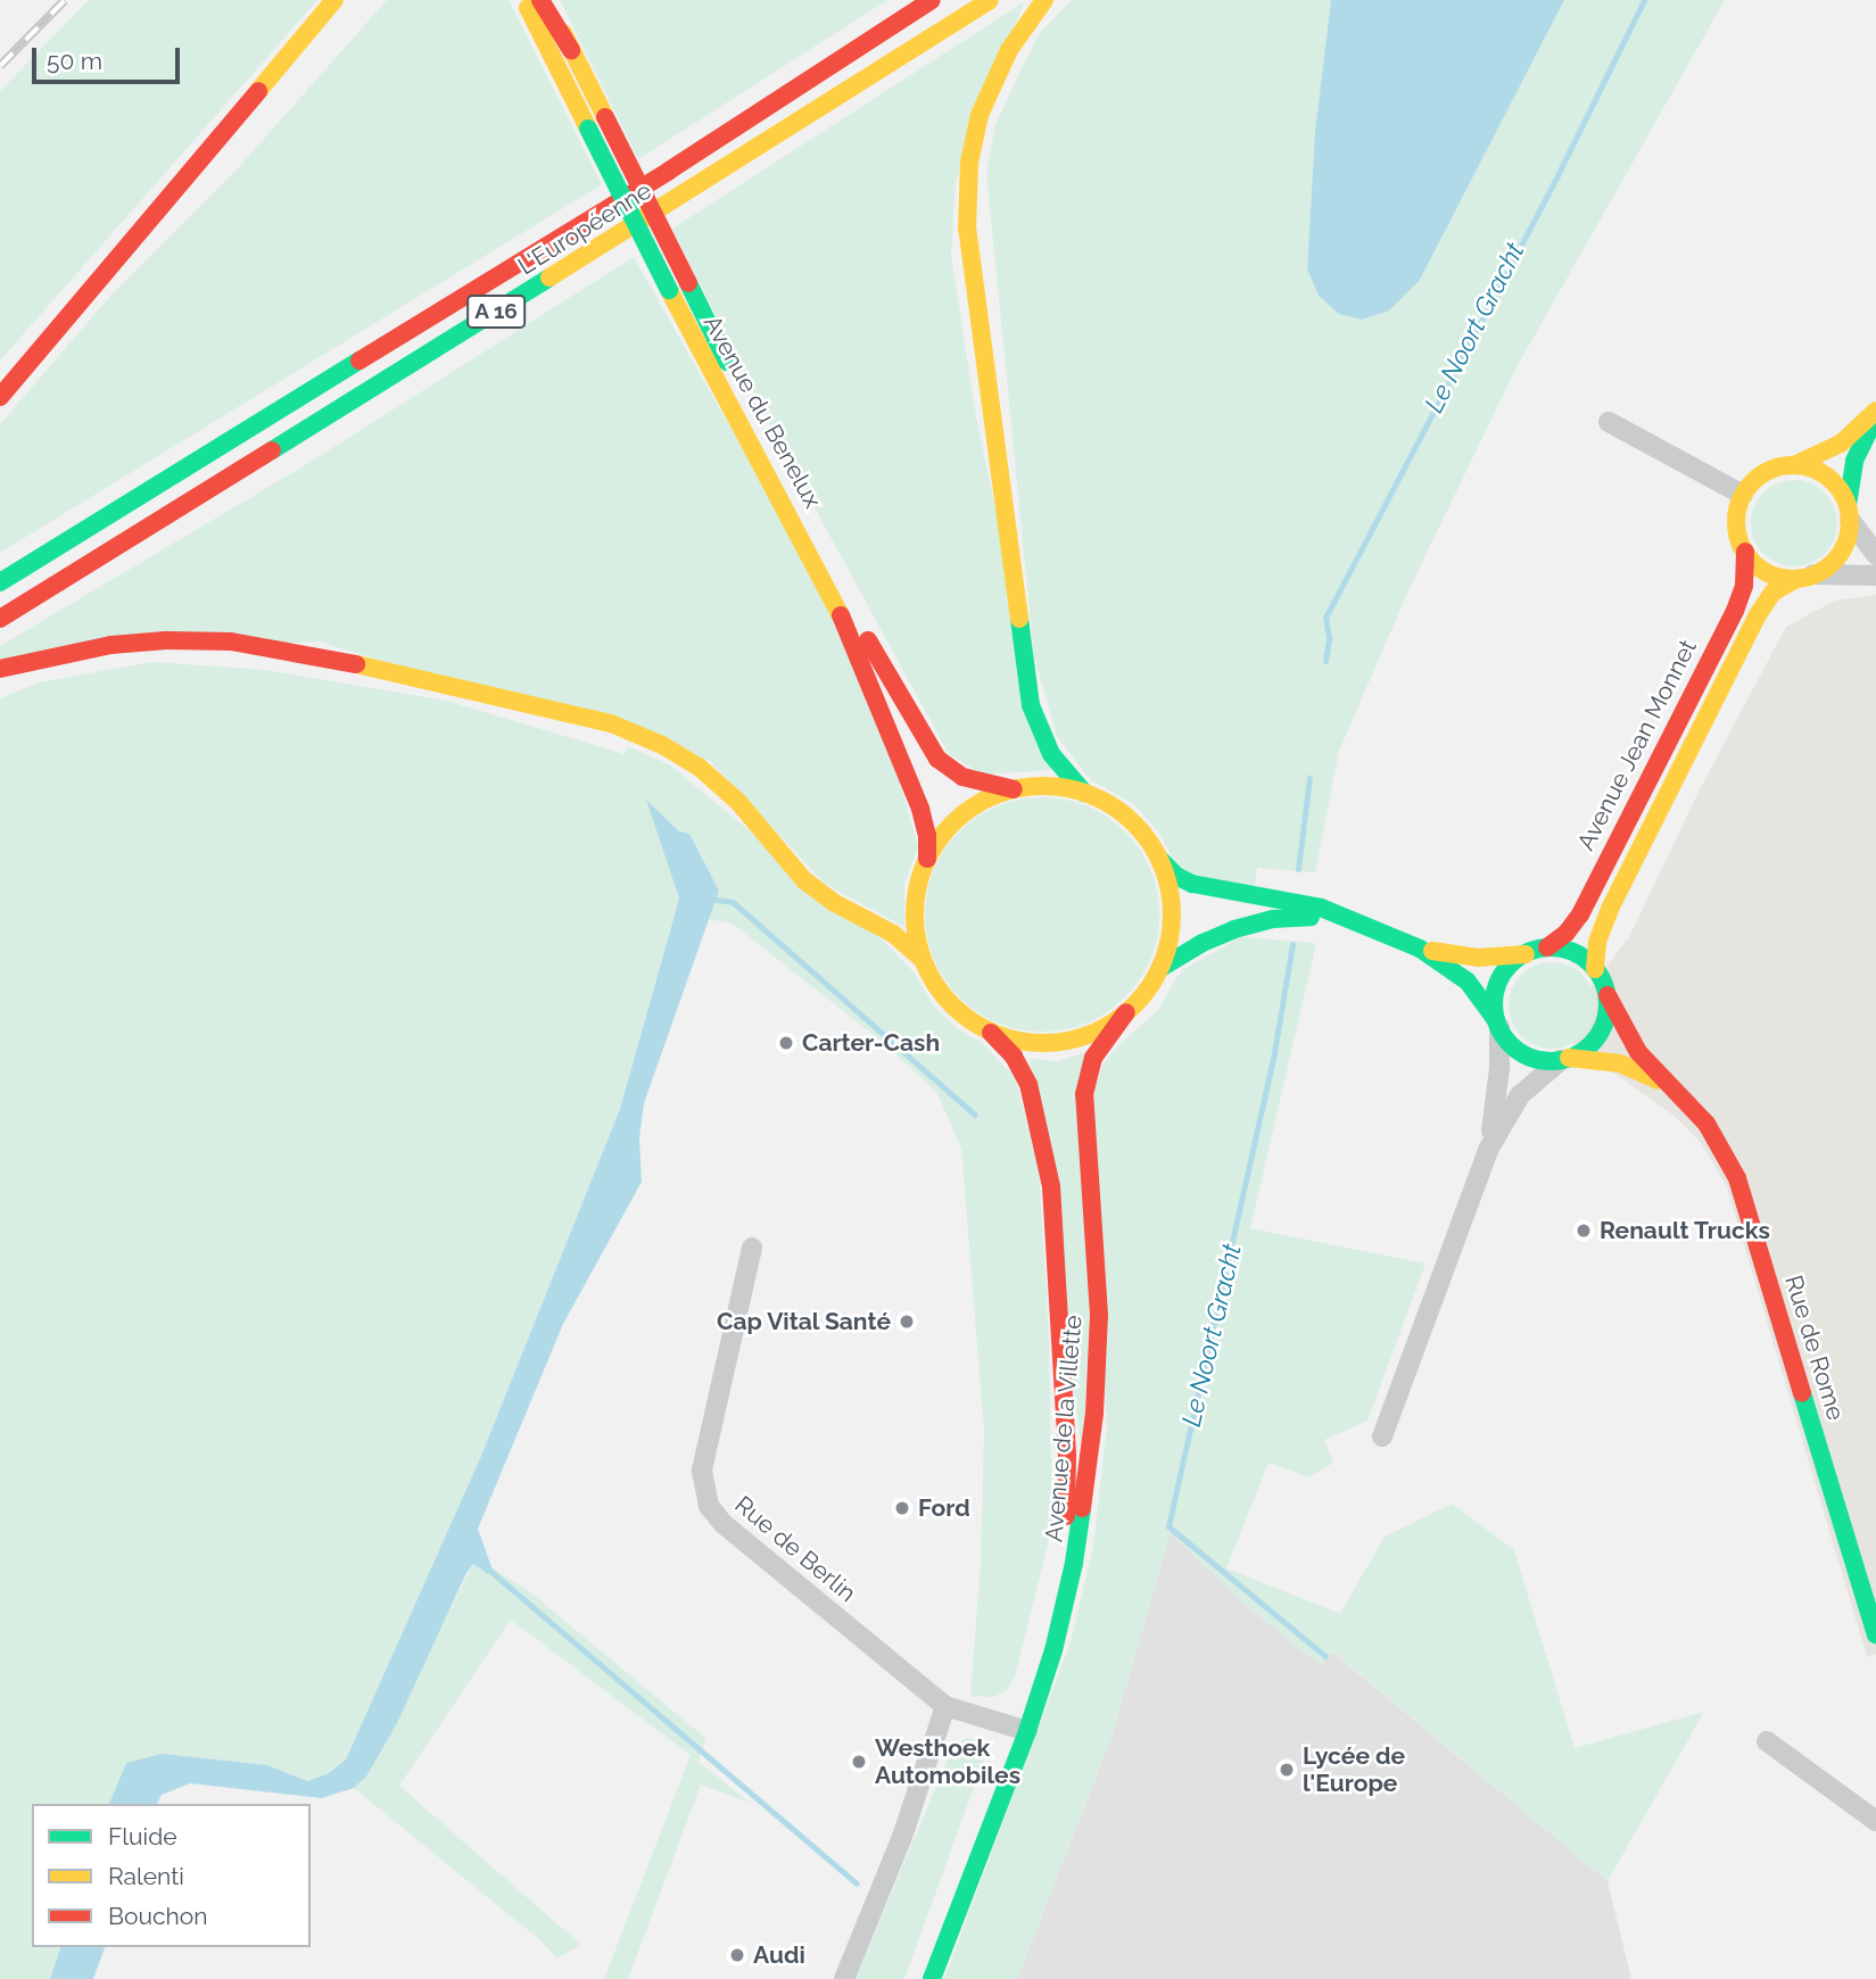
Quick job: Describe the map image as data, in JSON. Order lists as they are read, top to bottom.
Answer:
{
  "streets": {
    "main road": [
      "L'Européenne",
      "A 16",
      "Avenue du Benelux",
      "Avenue Jean Monnet",
      "Rue de Rome",
      "Avenue de la Villette"
    ],
    "street": ["Rue de Berlin"]
  },
  "crossings": [
    ["Avenue du Benelux", "Avenue de la Villette"],
    ["Avenue Jean Monnet", "Rue de Rome"],
    ["Avenue de la Villette", "Rue de Berlin"]
  ],
  "water": ["Le Noort Gracht"],
  "places": [
    "Carter-Cash",
    "Renault Trucks",
    "Cap Vital Santé",
    "Ford",
    "Westhoek Automobiles",
    "Lycée de l'Europe",
    "Audi"
  ],
  "legend": ["Fluide", "Ralenti", "Bouchon"],
  "scale_bar": "50 m"
}
